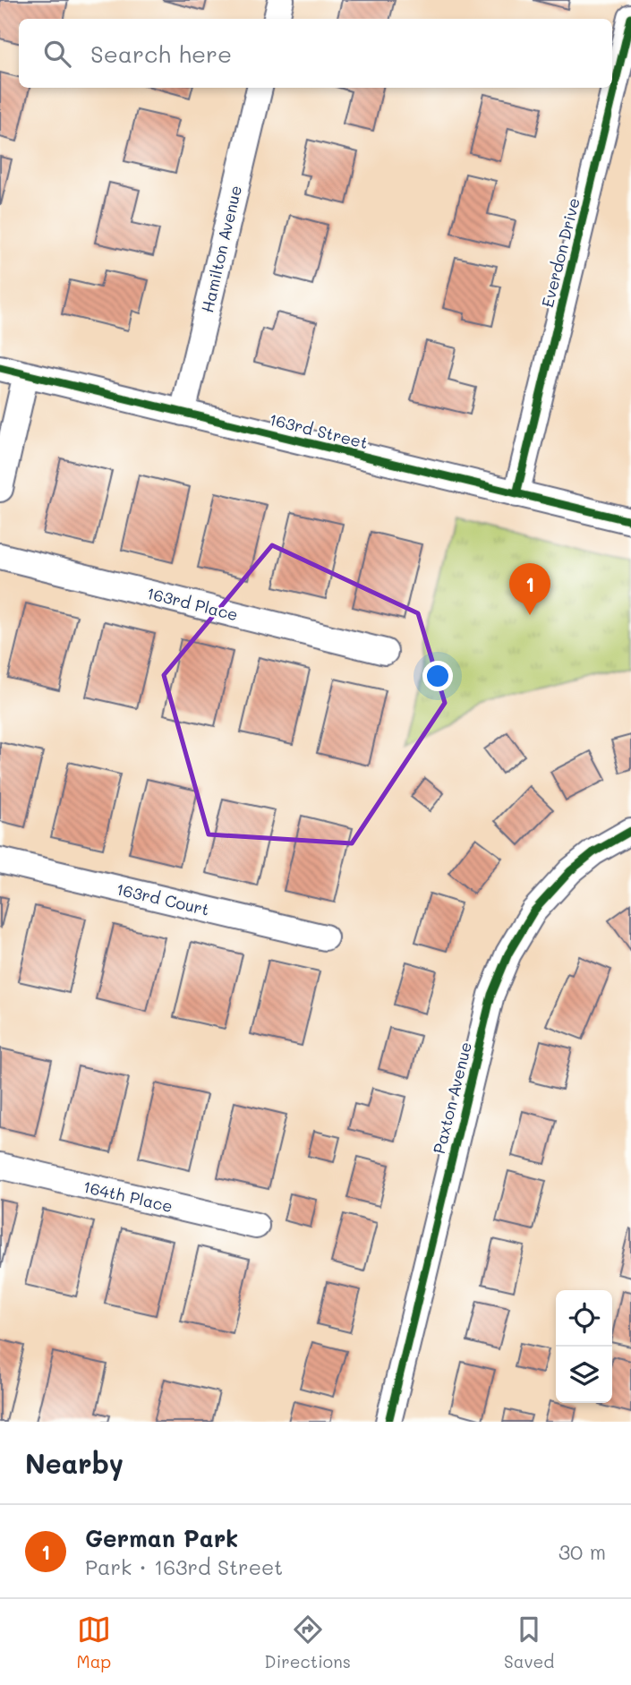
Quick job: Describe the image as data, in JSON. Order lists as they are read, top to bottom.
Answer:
{
  "streets": {
    "street": [
      "Hamilton Avenue",
      "Everdon Drive",
      "163rd Street",
      "163rd Place",
      "163rd Court",
      "Paxton Avenue",
      "164th Place"
    ]
  },
  "crossings": [
    ["Hamilton Avenue", "163rd Street"],
    ["Everdon Drive", "163rd Street"]
  ],
  "page": {
    "search": "Search here",
    "pins": "1",
    "heading": "Nearby",
    "list": [
      {
        "mark": "1",
        "name": "German Park",
        "note": "Park · 163rd Street",
        "value": "30 m"
      }
    ],
    "nav": ["Map", "Directions", "Saved"]
  }
}
